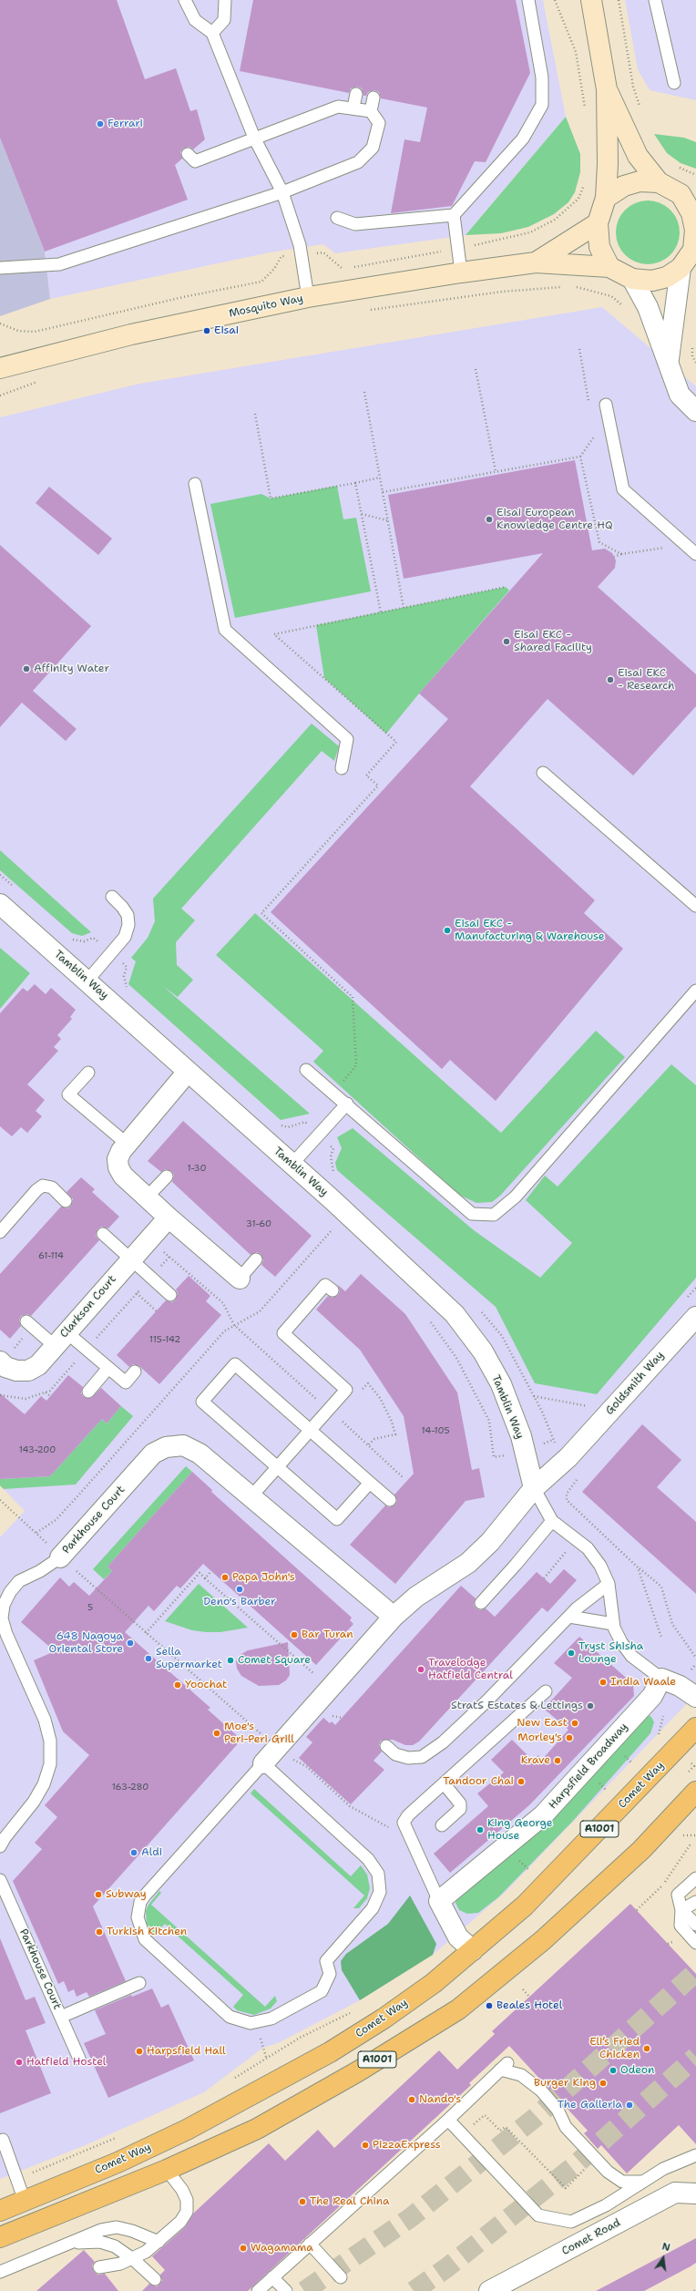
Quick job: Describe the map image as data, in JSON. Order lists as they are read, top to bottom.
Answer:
{
  "streets": {
    "main road": ["Comet Way", "A1001"],
    "street": [
      "Mosquito Way",
      "Tamblin Way",
      "Clarkson Court",
      "Goldsmith Way",
      "Parkhouse Court",
      "Harpsfield Broadway",
      "Comet Road"
    ]
  },
  "crossings": [
    ["Tamblin Way", "Goldsmith Way"],
    ["Goldsmith Way", "Parkhouse Court"]
  ],
  "places": [
    "Ferrari",
    "Eisai",
    "Eisai European Knowledge Centre HQ",
    "Eisai EKC - Shared Facility",
    "Affinity Water",
    "Eisai EKC - Research",
    "Eisai EKC - Manufacturing & Warehouse",
    "Papa John's",
    "Deno's Barber",
    "Bar Turan",
    "648 Nagoya Oriental Store",
    "Tryst Shisha Lounge",
    "Sella Supermarket",
    "Comet Square",
    "Travelodge Hatfield Central",
    "India Waale",
    "Yoochat",
    "StratS Estates & Lettings",
    "New East",
    "Moe's Peri-Peri Grill",
    "Morley's",
    "Krave",
    "Tandoor Chai",
    "King George House",
    "Aldi",
    "Subway",
    "Turkish Kitchen",
    "Beales Hotel",
    "Eli’s Fried Chicken",
    "Harpsfield Hall",
    "Hatfield Hostel",
    "Odeon",
    "Burger King",
    "Nando's",
    "The Galleria",
    "PizzaExpress",
    "The Real China",
    "Wagamama"
  ],
  "house_numbers": [
    "1-30",
    "31-60",
    "61-114",
    "115-142",
    "14-105",
    "143-200",
    "5",
    "163-280"
  ],
  "north": "top"
}
